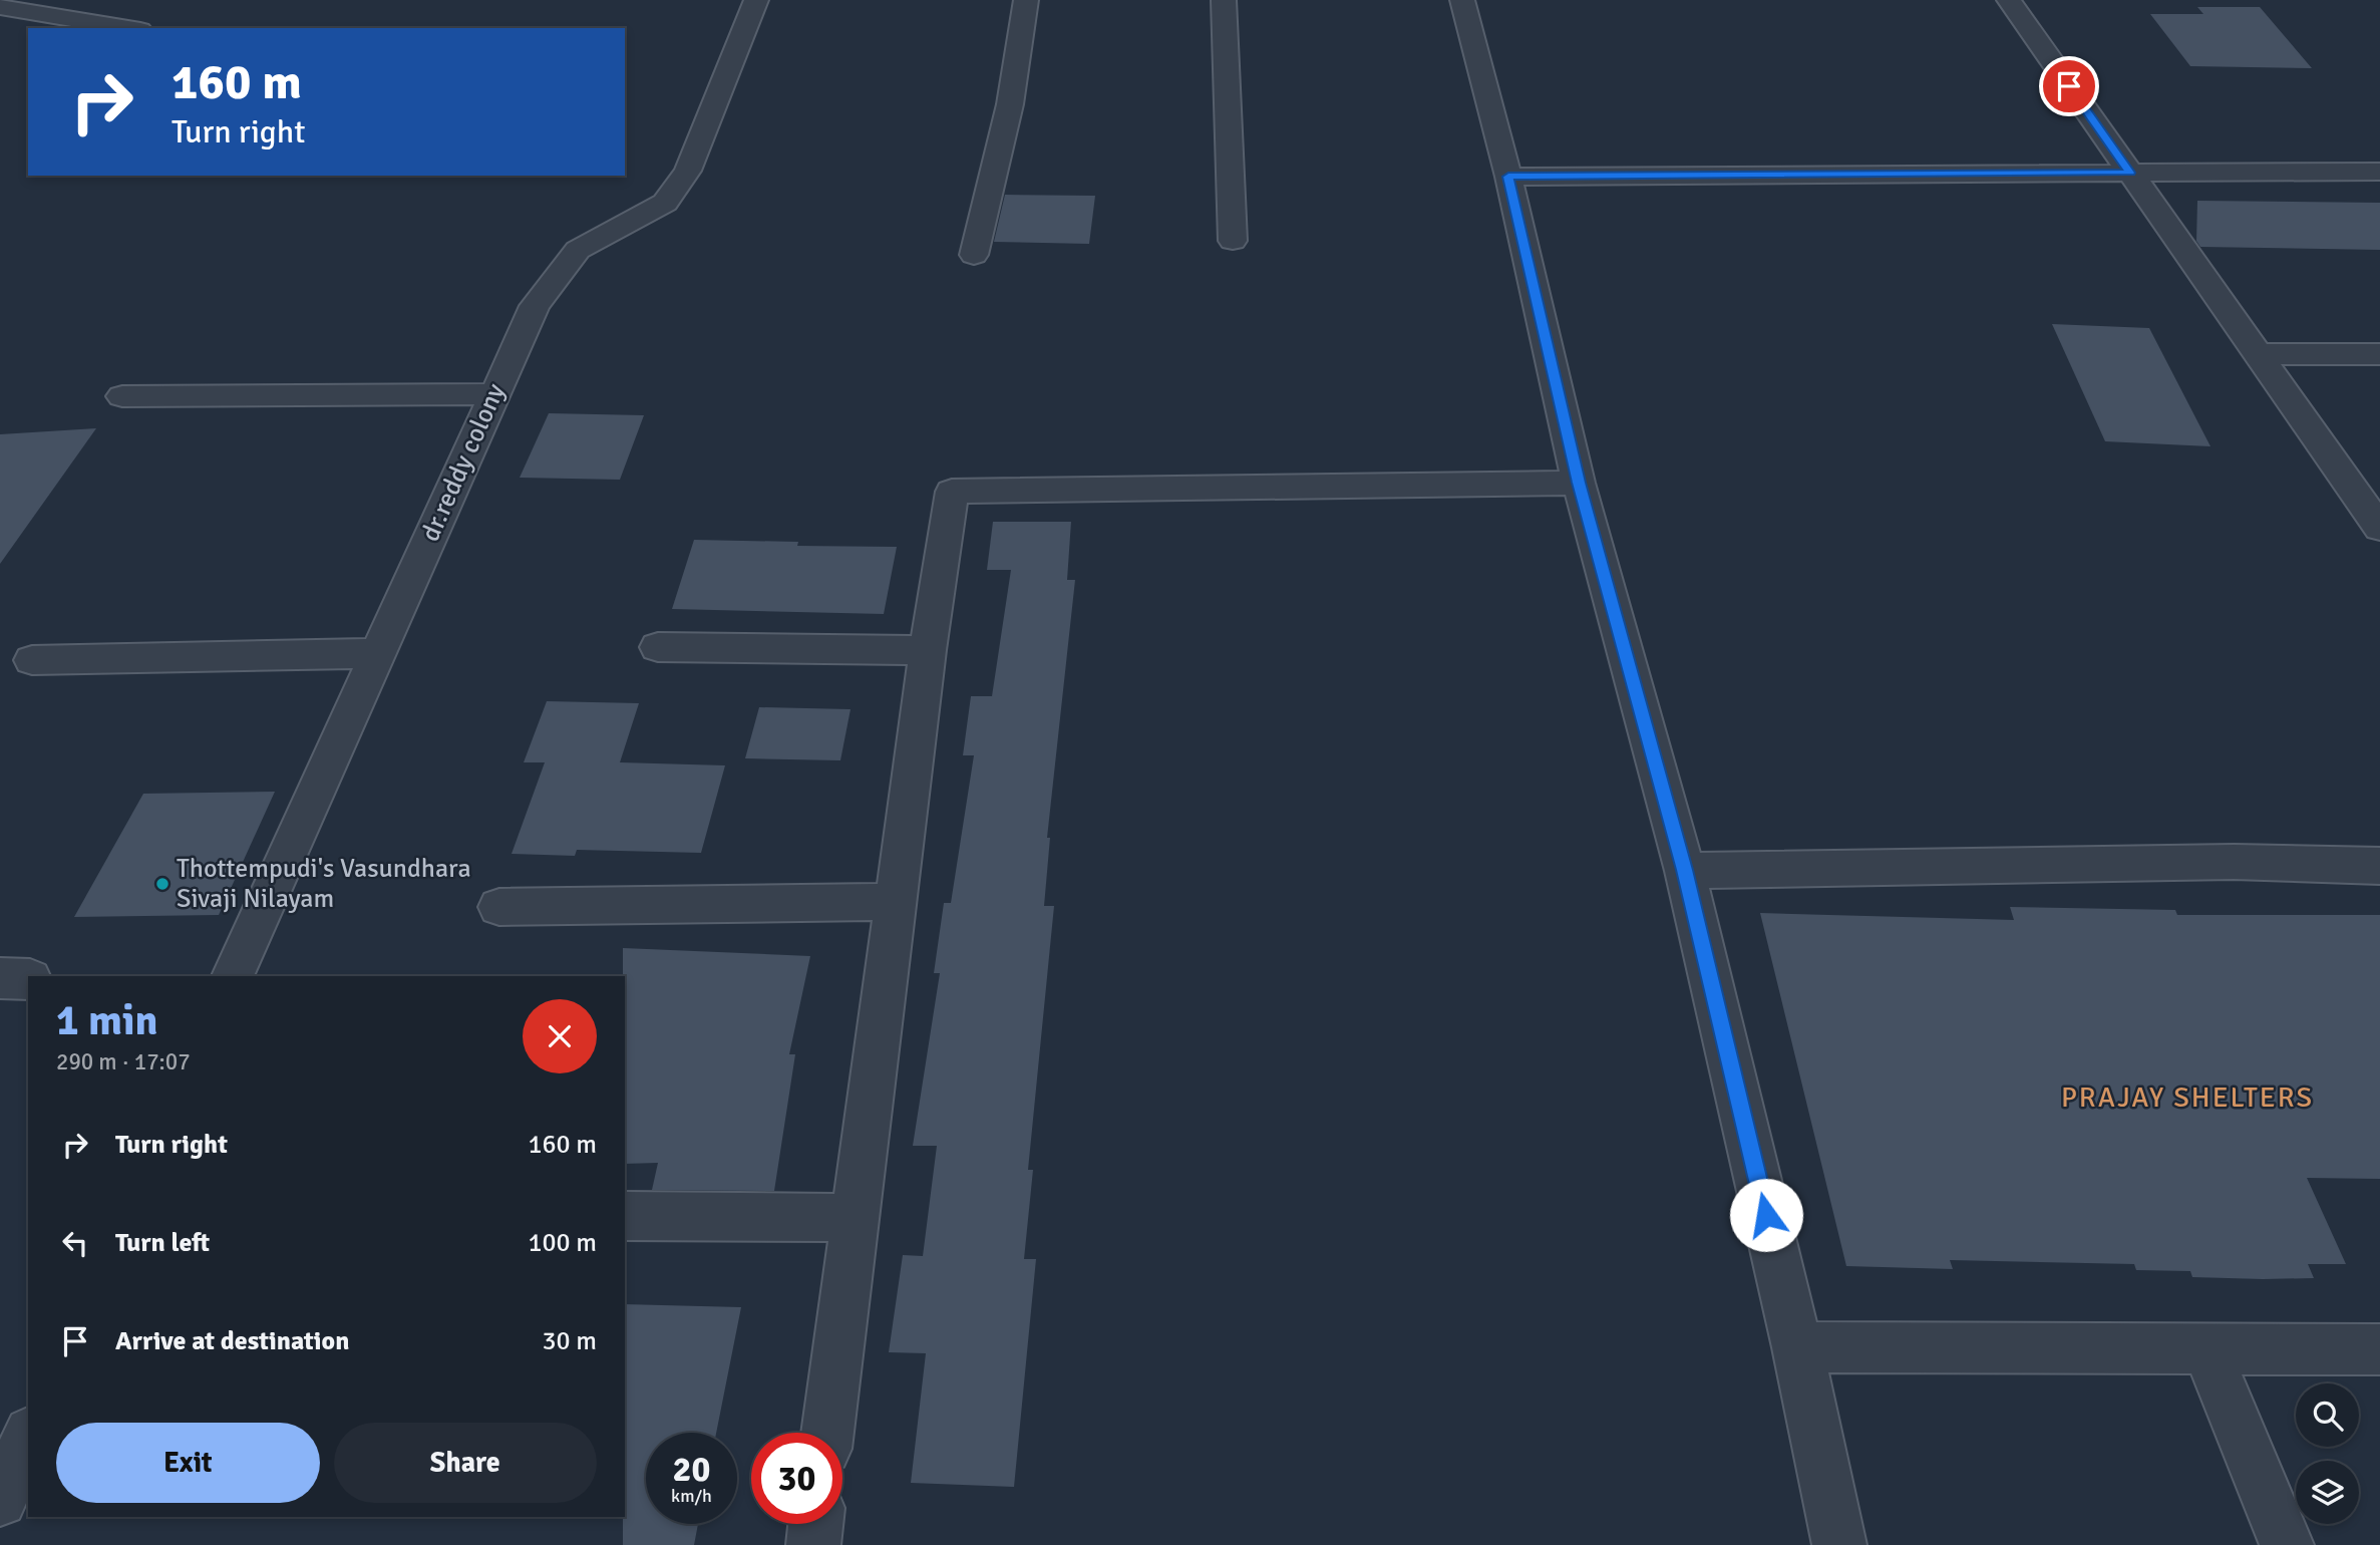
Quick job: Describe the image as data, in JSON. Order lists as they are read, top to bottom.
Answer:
{
  "streets": {
    "street": ["dr.reddy colony"]
  },
  "districts": ["PRAJAY SHELTERS"],
  "places": ["Thottempudi's Vasundhara Sivaji Nilayam"],
  "page": {
    "turn": ["160 m", "Turn right"],
    "heading": ["1 min", "290 m · 17:07"],
    "list": [
      {
        "name": "Turn right",
        "value": "160 m"
      },
      {
        "name": "Turn left",
        "value": "100 m"
      },
      {
        "name": "Arrive at destination",
        "value": "30 m"
      }
    ],
    "buttons": ["Exit", "Share"],
    "speed": "20 km/h",
    "limit": "30"
  }
}
